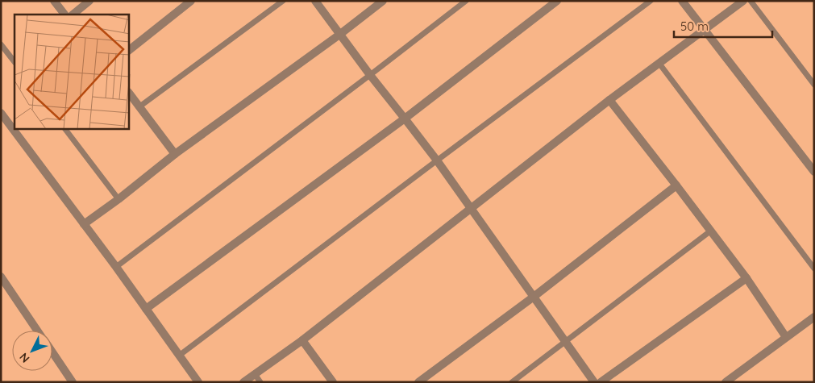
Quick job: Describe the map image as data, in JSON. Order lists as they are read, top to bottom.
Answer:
{
  "scale_bar": "50 m",
  "north": "bottom left"
}
